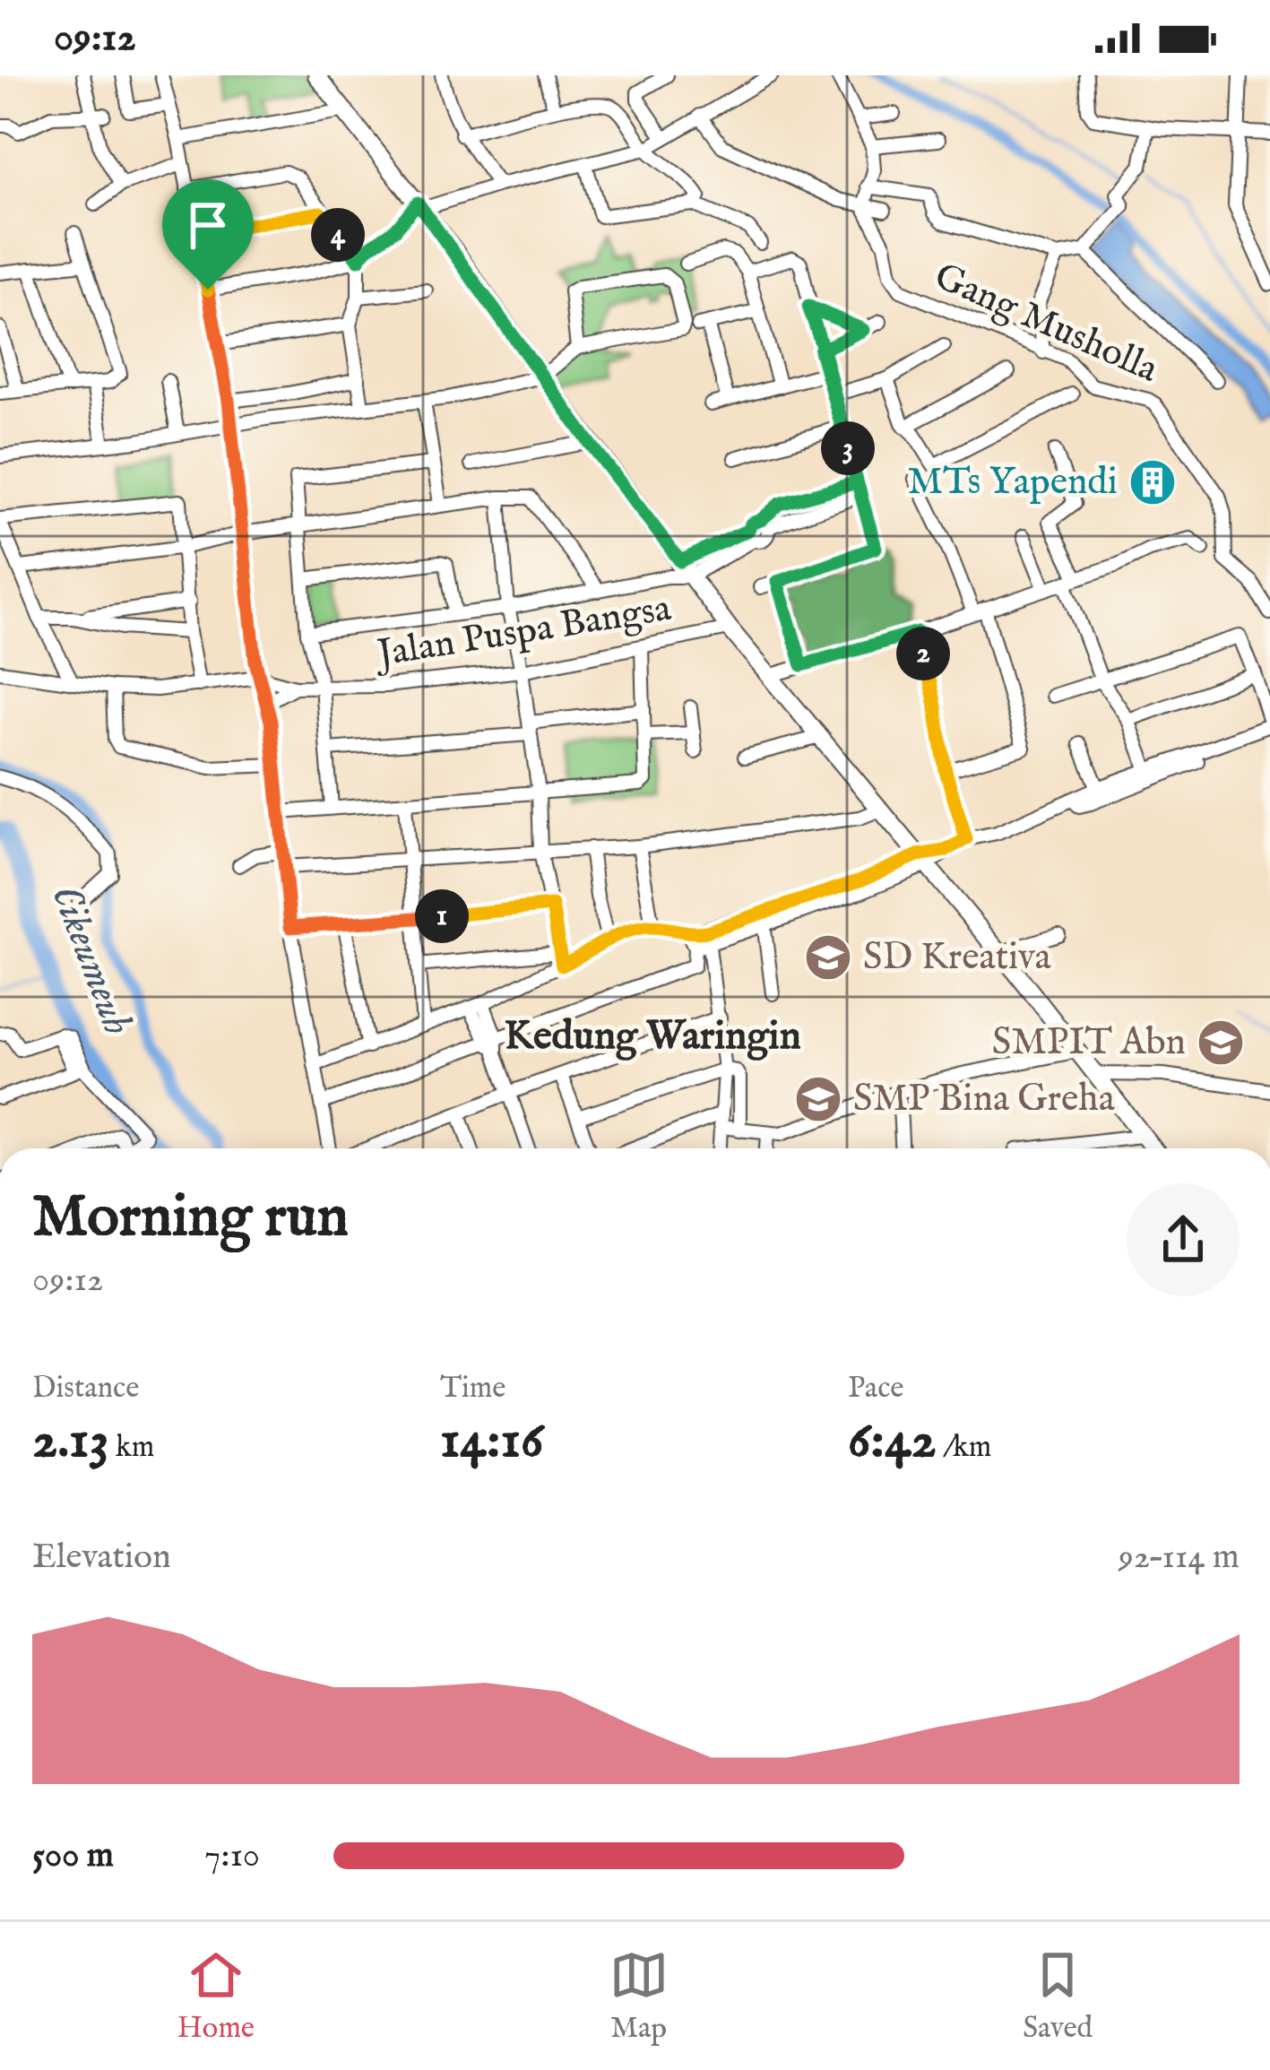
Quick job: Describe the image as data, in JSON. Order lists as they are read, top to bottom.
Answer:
{
  "streets": {
    "street": ["Gang Musholla", "Jalan Puspa Bangsa"]
  },
  "districts": ["Kedung Waringin"],
  "water": ["Cikeumeuh"],
  "places": {
    "building": ["MTs Yapendi"],
    "school or university": ["SD Kreativa", "SMPIT Abn", "SMP Bina Greha"]
  },
  "page": {
    "status": "09:12",
    "pins": [
      "4",
      "3",
      "2",
      "1"
    ],
    "heading": ["Morning run", "09:12"],
    "stats": [
      ["Distance", "2.13 km"],
      ["Time", "14:16"],
      ["Pace", "6:42 /km"]
    ],
    "chart": ["Elevation", "92–114 m"],
    "list": [
      {
        "name": "500 m",
        "note": "7:10"
      }
    ],
    "tabs": ["Home", "Map", "Saved"]
  }
}
